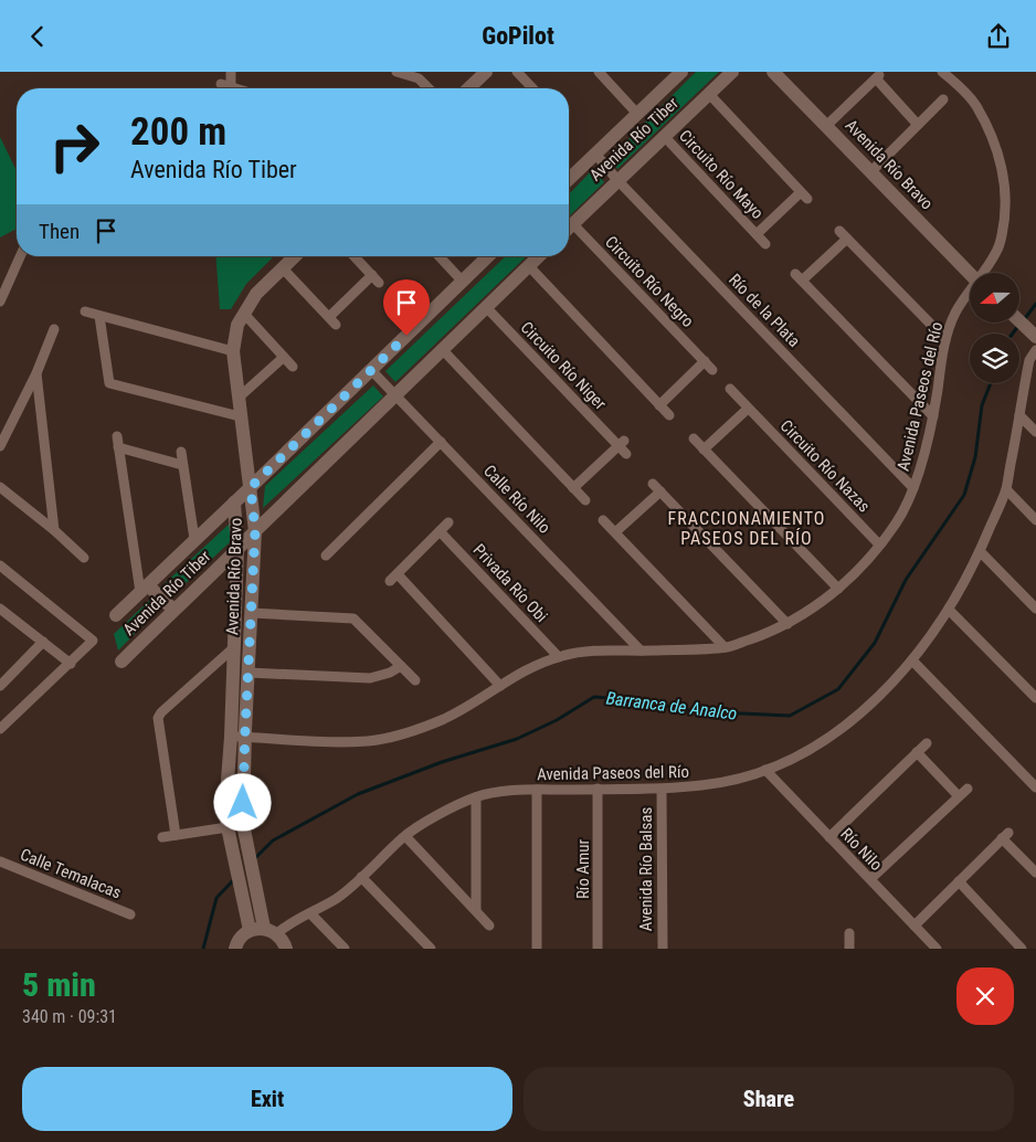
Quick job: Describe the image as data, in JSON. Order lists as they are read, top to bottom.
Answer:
{
  "streets": {
    "street": [
      "Avenida Río Tiber",
      "Avenida Río Bravo",
      "Circuito Río Mayo",
      "Circuito Río Negro",
      "Río de la Plata",
      "Circuito Río Niger",
      "Avenida Paseos del Río",
      "Circuito Río Nazas",
      "Calle Río Nilo",
      "Privada Río Obi",
      "Río Nilo",
      "Río Amur",
      "Avenida Río Balsas",
      "Calle Temalacas"
    ]
  },
  "crossings": [
    ["Avenida Río Tiber", "Avenida Río Bravo"],
    ["Avenida Río Tiber", "Circuito Río Mayo"],
    ["Avenida Río Tiber", "Circuito Río Negro"],
    ["Avenida Río Tiber", "Río de la Plata"],
    ["Avenida Río Tiber", "Circuito Río Niger"],
    ["Avenida Río Tiber", "Calle Río Nilo"],
    ["Avenida Río Bravo", "Avenida Paseos del Río"],
    ["Río de la Plata", "Avenida Paseos del Río"],
    ["Avenida Paseos del Río", "Circuito Río Nazas"],
    ["Avenida Paseos del Río", "Calle Río Nilo"],
    ["Avenida Paseos del Río", "Privada Río Obi"],
    ["Avenida Paseos del Río", "Río Nilo"],
    ["Avenida Paseos del Río", "Río Amur"],
    ["Avenida Paseos del Río", "Avenida Río Balsas"]
  ],
  "districts": ["FRACCIONAMIENTO PASEOS DEL RÍO"],
  "water": ["Barranca de Analco"],
  "north": "left",
  "page": {
    "header": "GoPilot",
    "turn": ["200 m", "Avenida Río Tiber"],
    "then": "Then",
    "heading": ["5 min", "340 m · 09:31"],
    "buttons": ["Exit", "Share"]
  }
}
